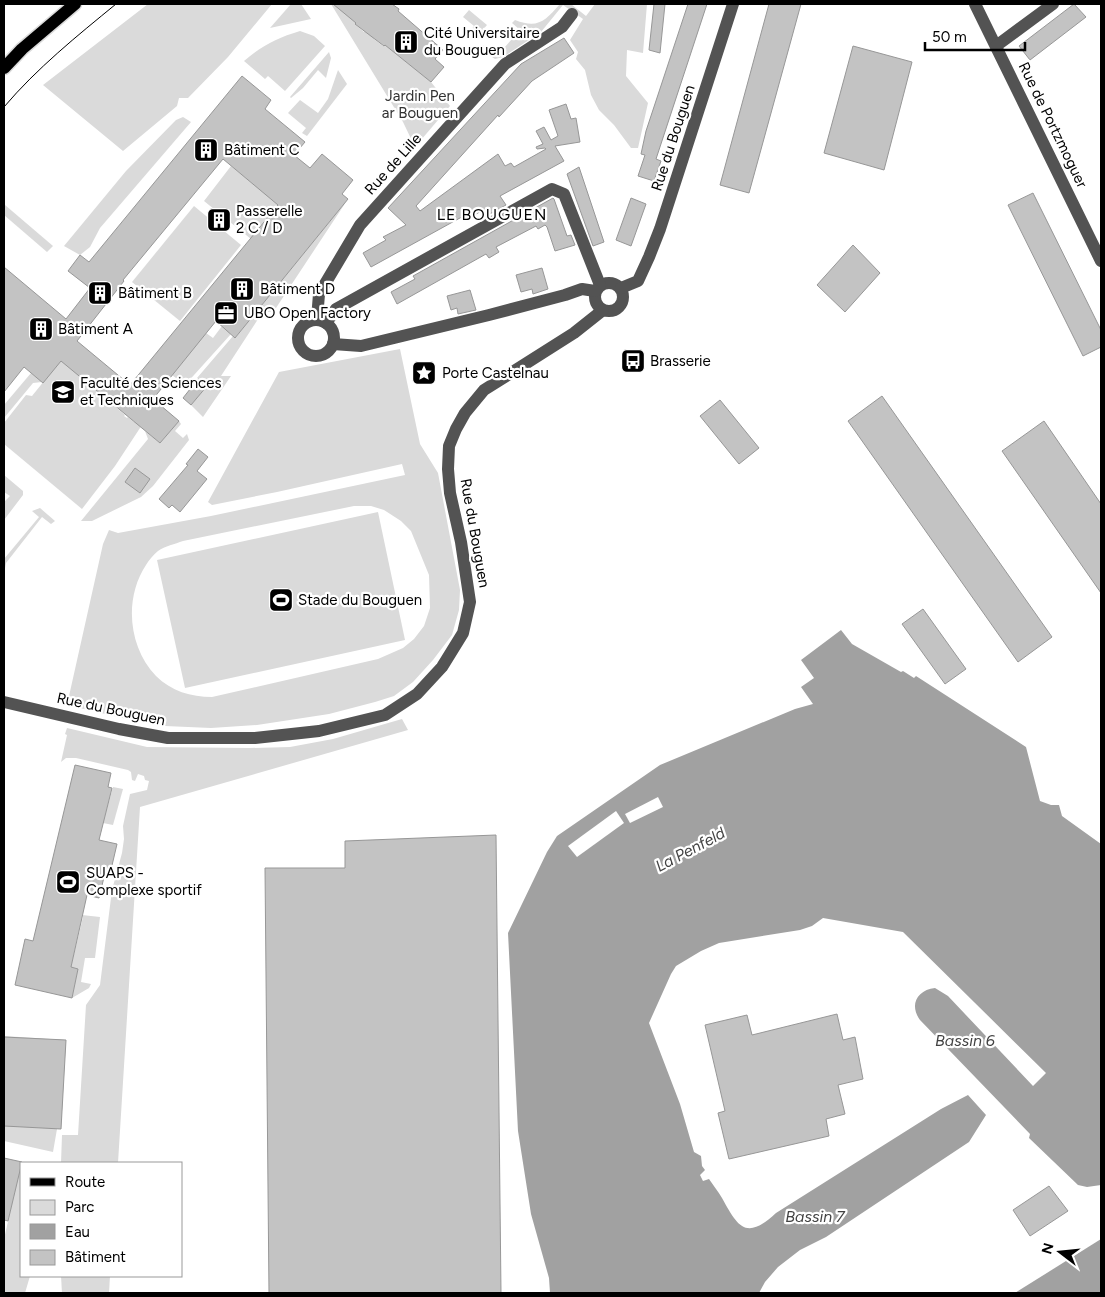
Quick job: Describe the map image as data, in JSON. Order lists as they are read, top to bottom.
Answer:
{
  "streets": {
    "street": ["Rue de Portzmoguer", "Rue du Bouguen", "Rue de Lille"]
  },
  "districts": ["LE BOUGUEN"],
  "water": ["La Penfeld", "Bassin 6", "Bassin 7"],
  "parks": ["Jardin Pen ar Bouguen"],
  "places": {
    "building": [
      "Cité Universitaire du Bouguen",
      "Bâtiment C",
      "Passerelle 2 C / D",
      "Bâtiment D",
      "Bâtiment B",
      "Bâtiment A"
    ],
    "office": ["UBO Open Factory"],
    "bus stop": ["Brasserie"],
    "place": ["Porte Castelnau"],
    "school or university": ["Faculté des Sciences et Techniques"],
    "sports": ["Stade du Bouguen", "SUAPS - Complexe sportif"]
  },
  "legend": [
    "Route",
    "Parc",
    "Eau",
    "Bâtiment"
  ],
  "scale_bar": "50 m",
  "north": "left"
}
